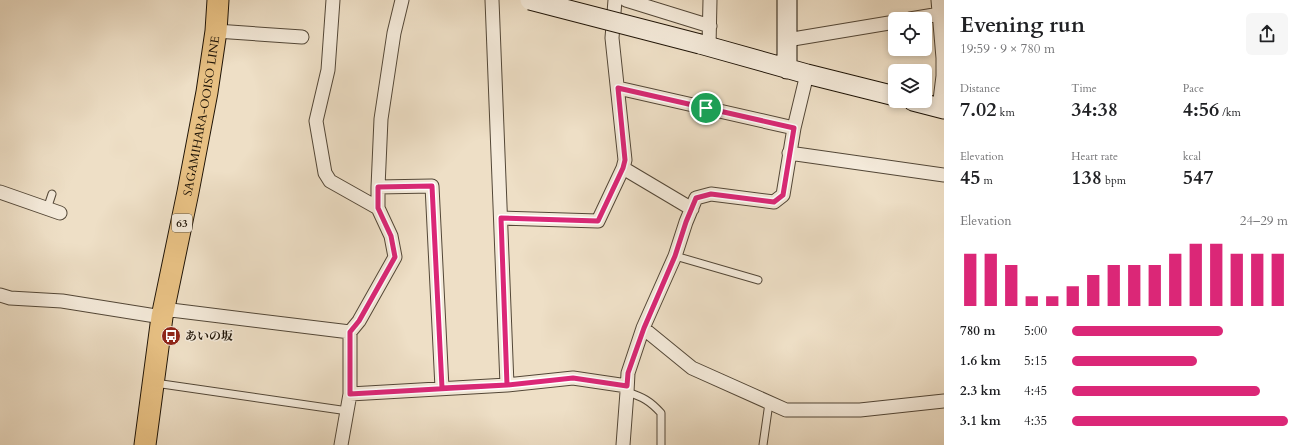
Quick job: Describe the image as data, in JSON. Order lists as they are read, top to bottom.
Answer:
{
  "streets": {
    "main road": ["SAGAMIHARA-OOISO LINE", "63"]
  },
  "places": {
    "bus stop": ["あいの坂"]
  },
  "page": {
    "heading": ["Evening run", "19:59 · 9 × 780 m"],
    "stats": [
      ["Distance", "7.02 km"],
      ["Time", "34:38"],
      ["Pace", "4:56 /km"],
      ["Elevation", "45 m"],
      ["Heart rate", "138 bpm"],
      ["kcal", "547"]
    ],
    "chart": ["Elevation", "24–29 m"],
    "list": [
      {
        "name": "780 m",
        "note": "5:00"
      },
      {
        "name": "1.6 km",
        "note": "5:15"
      },
      {
        "name": "2.3 km",
        "note": "4:45"
      },
      {
        "name": "3.1 km",
        "note": "4:35"
      }
    ]
  }
}
